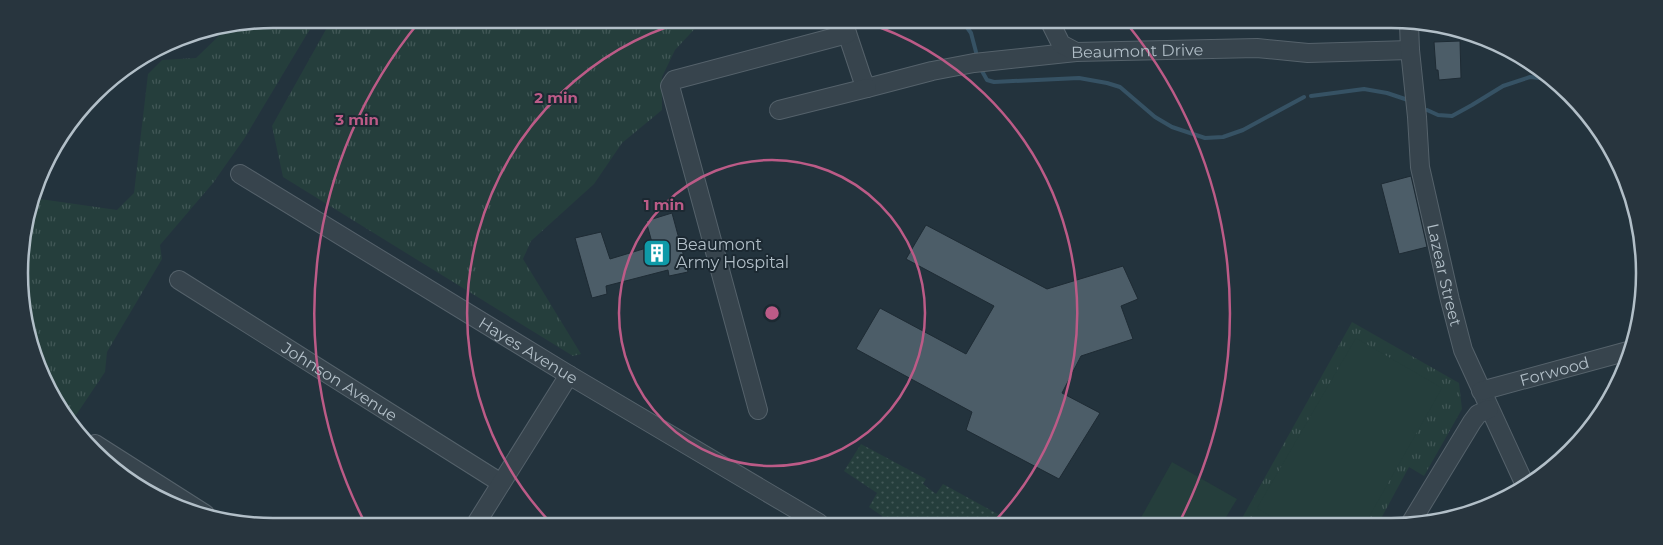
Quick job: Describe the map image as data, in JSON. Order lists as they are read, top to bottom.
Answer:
{
  "streets": {
    "street": [
      "Beaumont Drive",
      "Lazear Street",
      "Hayes Avenue",
      "Forwood",
      "Johnson Avenue"
    ]
  },
  "crossings": [
    ["Beaumont Drive", "Lazear Street"],
    ["Lazear Street", "Forwood"]
  ],
  "places": {
    "building": ["Beaumont Army Hospital"]
  },
  "rings": ["2 min", "3 min", "1 min"]
}
